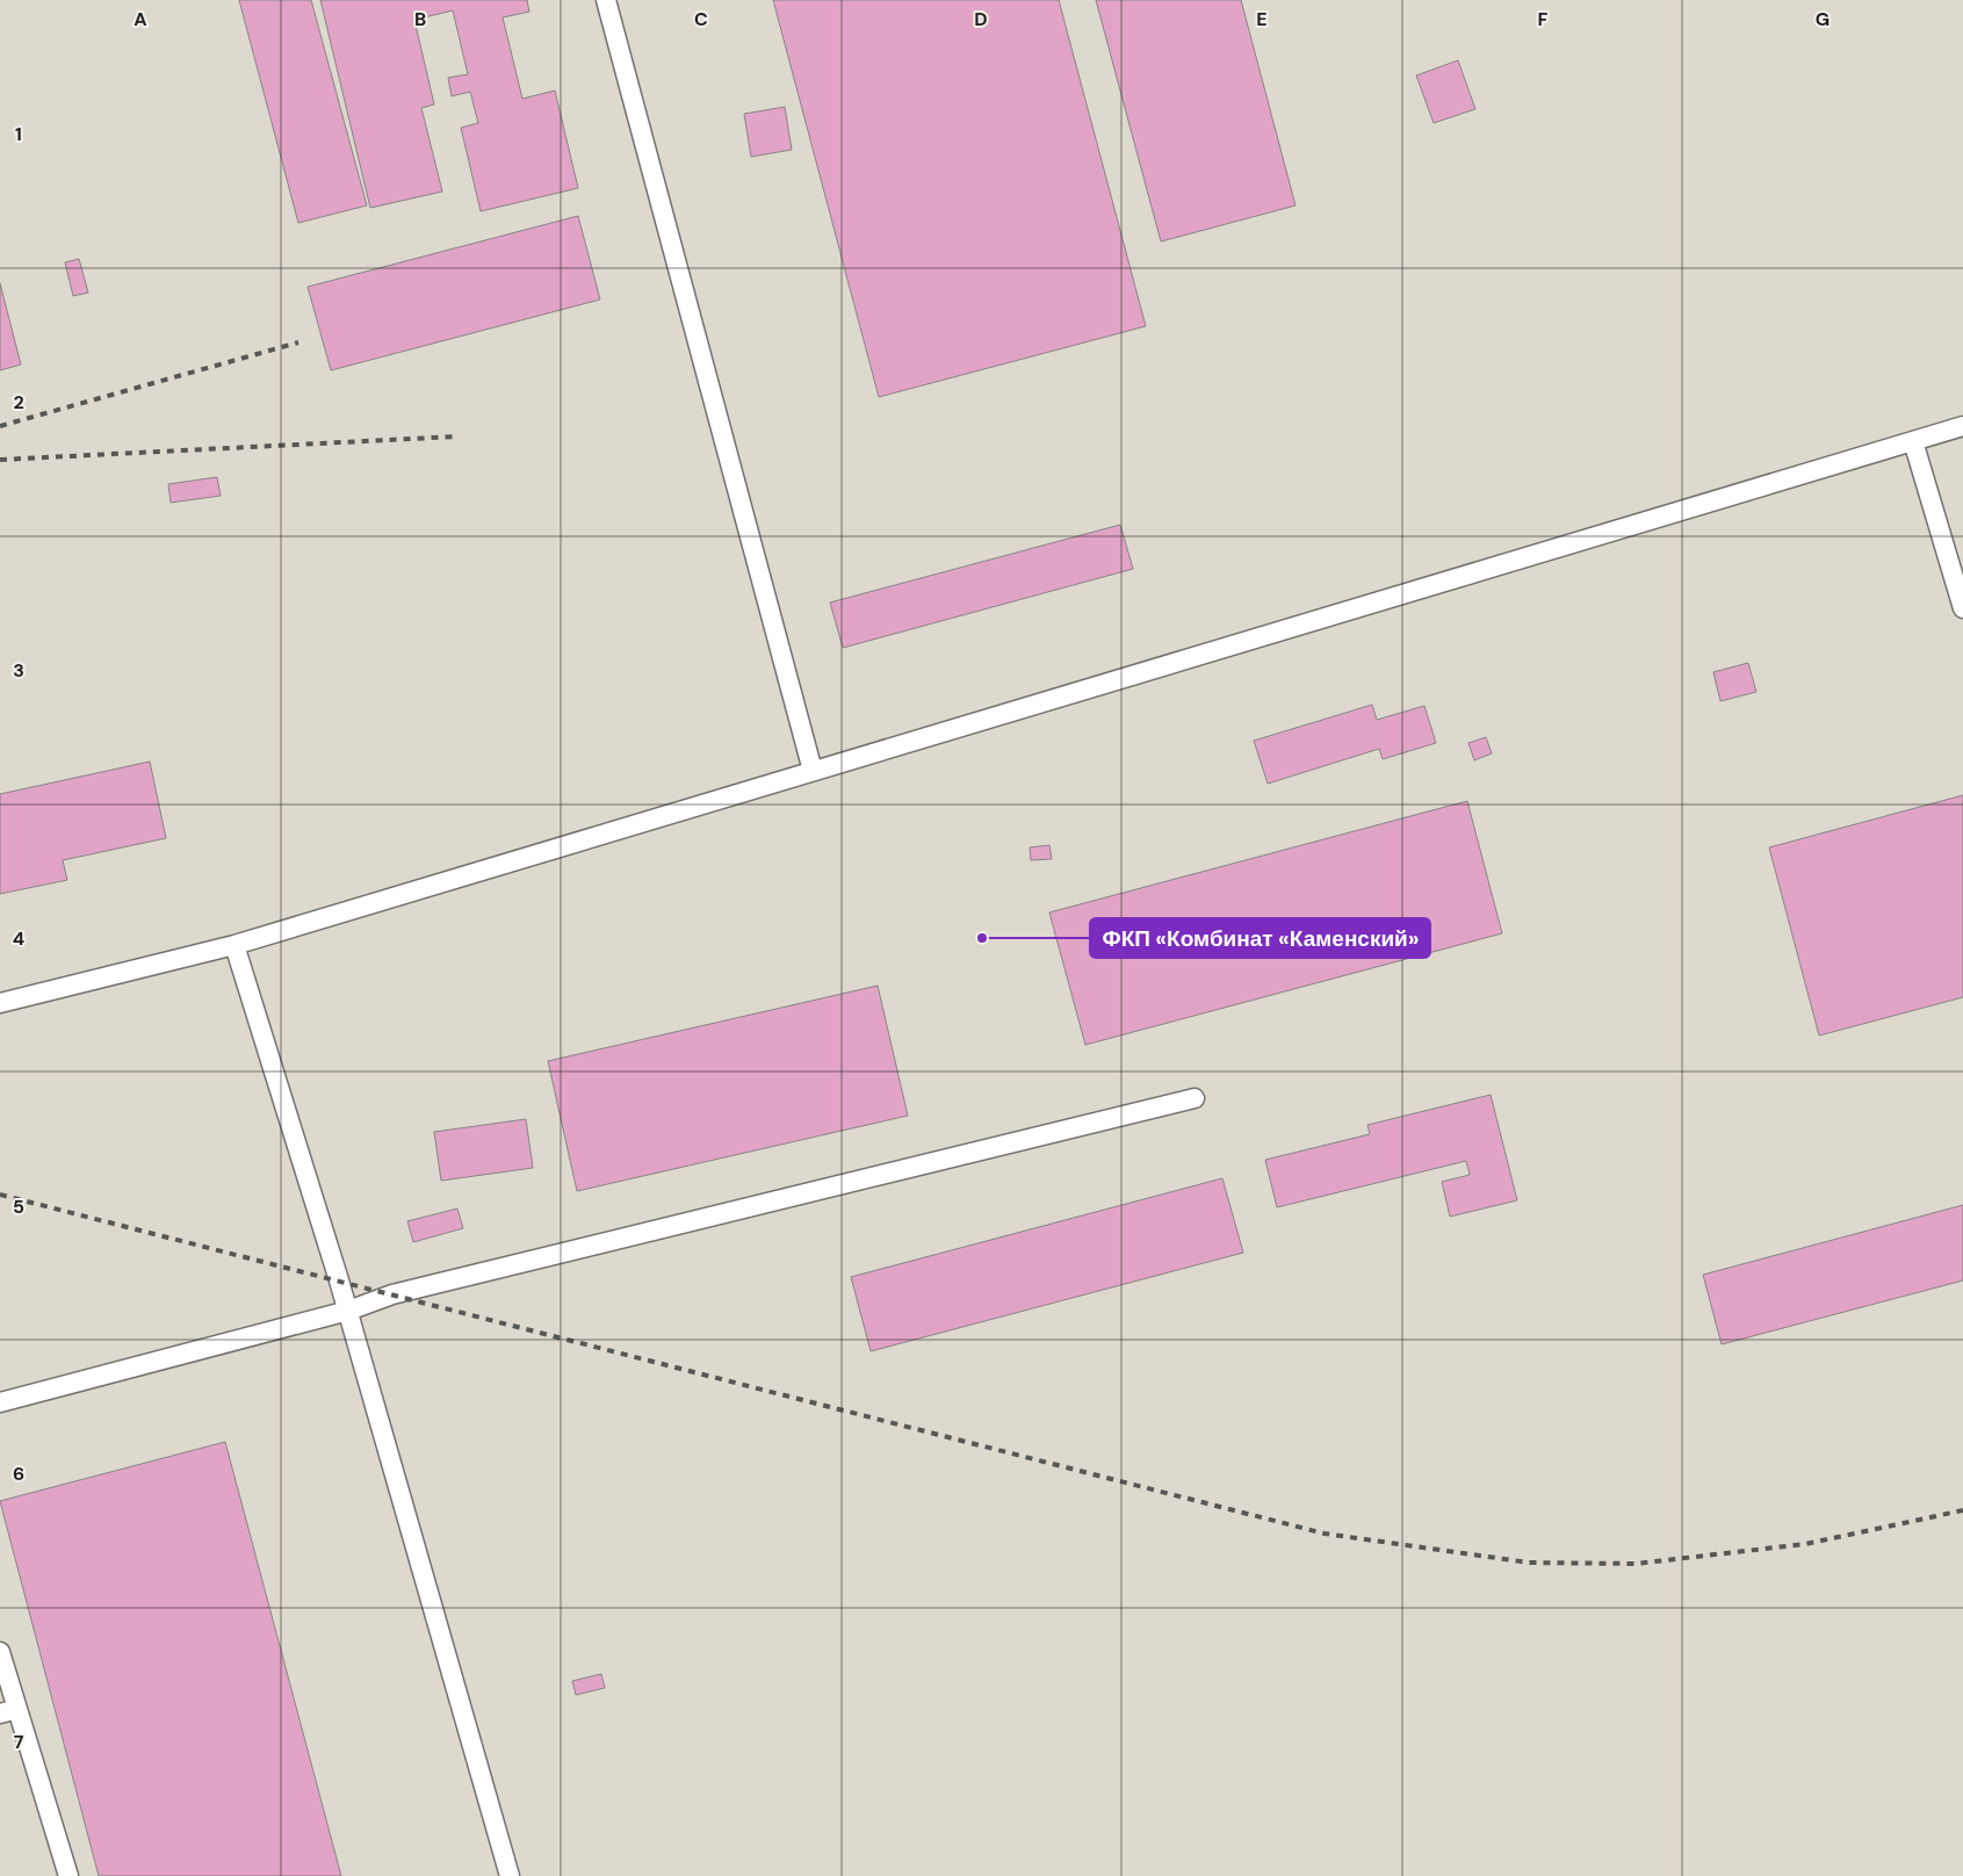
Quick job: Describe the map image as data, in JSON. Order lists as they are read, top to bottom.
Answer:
{
  "places": ["ФКП «Комбинат «Каменский»"],
  "grid": {
    "columns": [
      "A",
      "B",
      "C",
      "D",
      "E",
      "F",
      "G"
    ],
    "rows": [
      "1",
      "2",
      "3",
      "4",
      "5",
      "6",
      "7"
    ]
  }
}
